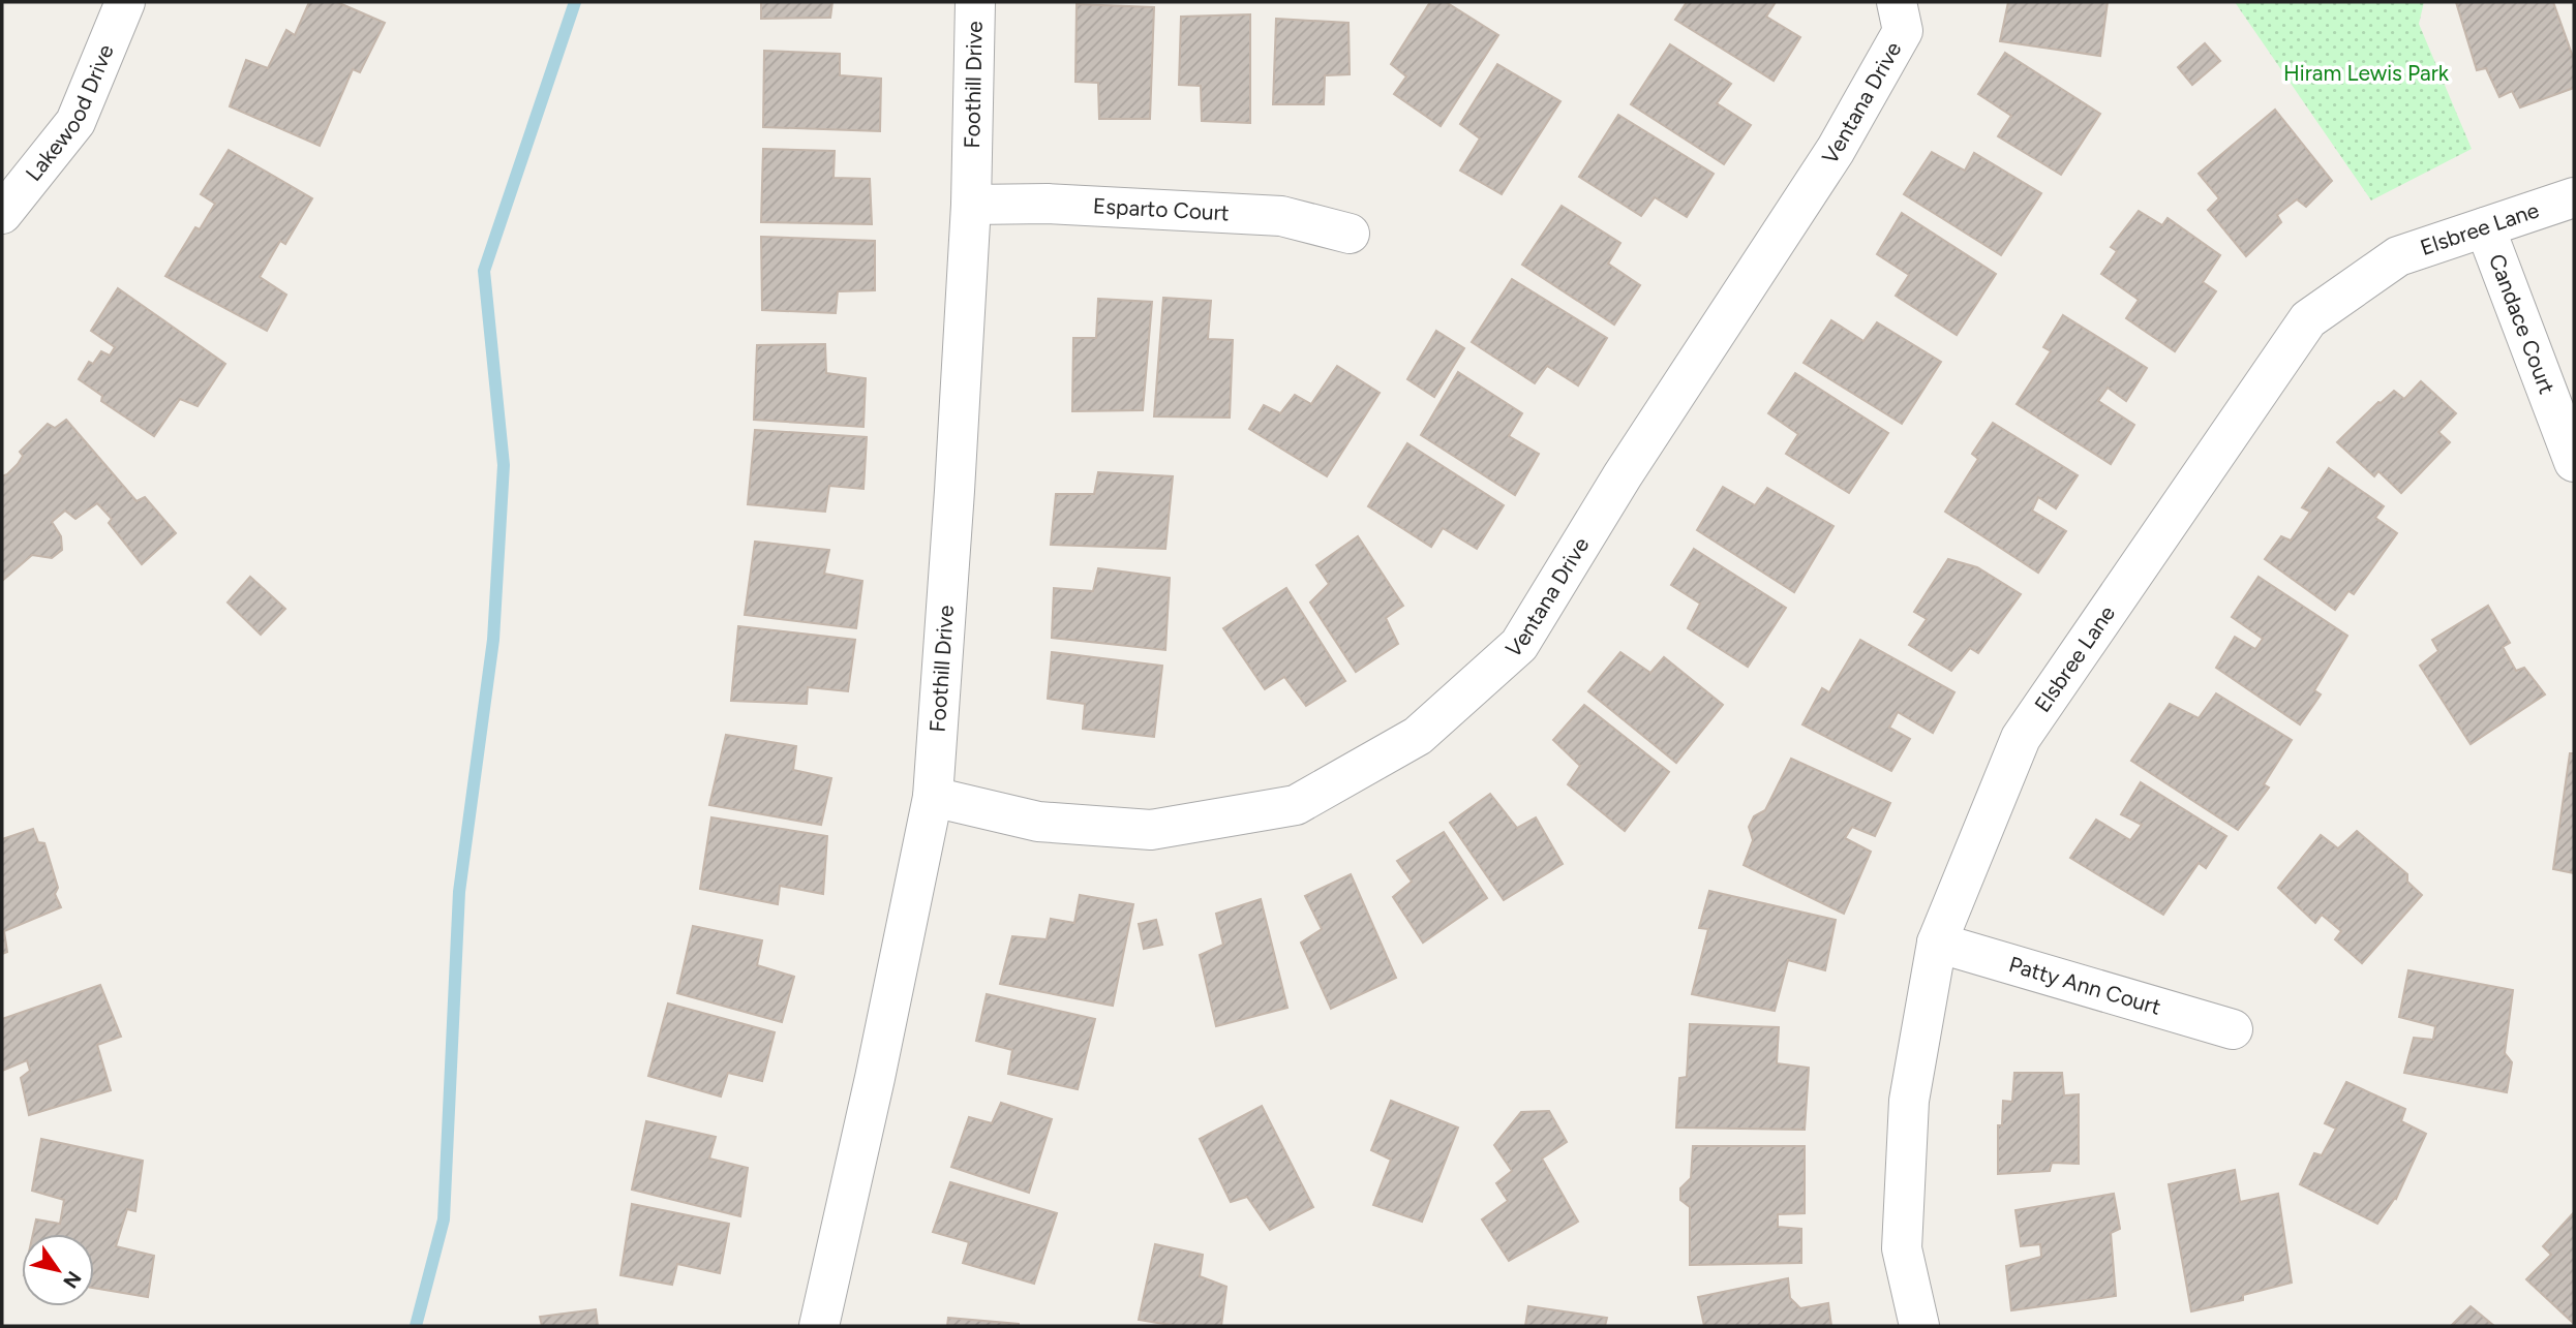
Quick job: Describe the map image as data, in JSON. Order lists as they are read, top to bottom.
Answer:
{
  "streets": {
    "street": [
      "Foothill Drive",
      "Ventana Drive",
      "Lakewood Drive",
      "Esparto Court",
      "Elsbree Lane",
      "Candace Court",
      "Patty Ann Court"
    ]
  },
  "crossings": [
    ["Foothill Drive", "Ventana Drive"],
    ["Foothill Drive", "Esparto Court"],
    ["Elsbree Lane", "Candace Court"],
    ["Elsbree Lane", "Patty Ann Court"]
  ],
  "parks": ["Hiram Lewis Park"],
  "north": "bottom right"
}
